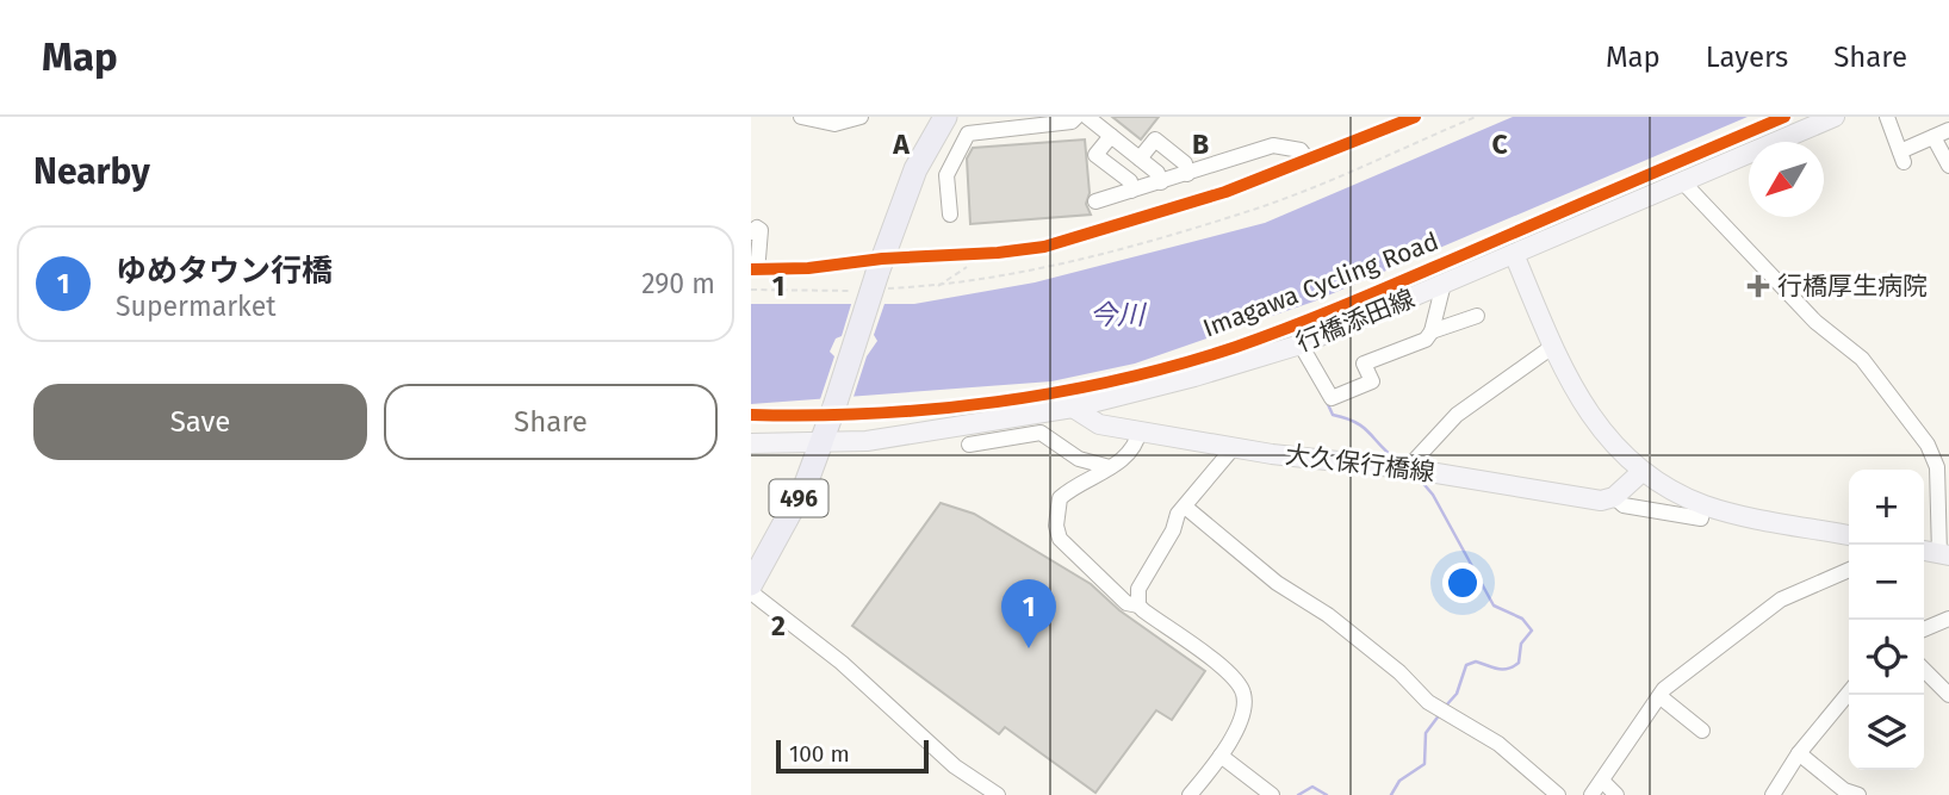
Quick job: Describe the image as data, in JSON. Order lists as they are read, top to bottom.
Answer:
{
  "streets": {
    "highway": ["496"],
    "main road": ["行橋添田線", "大久保行橋線"],
    "cycle path": ["Imagawa Cycling Road"]
  },
  "crossings": [
    ["行橋添田線", "大久保行橋線"],
    ["行橋添田線", "496"]
  ],
  "water": ["今川"],
  "places": {
    "health": ["行橋厚生病院"]
  },
  "scale_bar": "100 m",
  "north": "bottom left",
  "page": {
    "header": "Map",
    "nav": ["Map", "Layers", "Share"],
    "heading": "Nearby",
    "list": [
      {
        "mark": "1",
        "name": "ゆめタウン行橋",
        "note": "Supermarket",
        "value": "290 m"
      }
    ],
    "buttons": ["Save", "Share"],
    "map_buttons": ["+", "−"],
    "pins": "1",
    "scale": "100 m"
  },
  "grid": {
    "columns": ["A", "B", "C"],
    "rows": ["1", "2"]
  }
}
